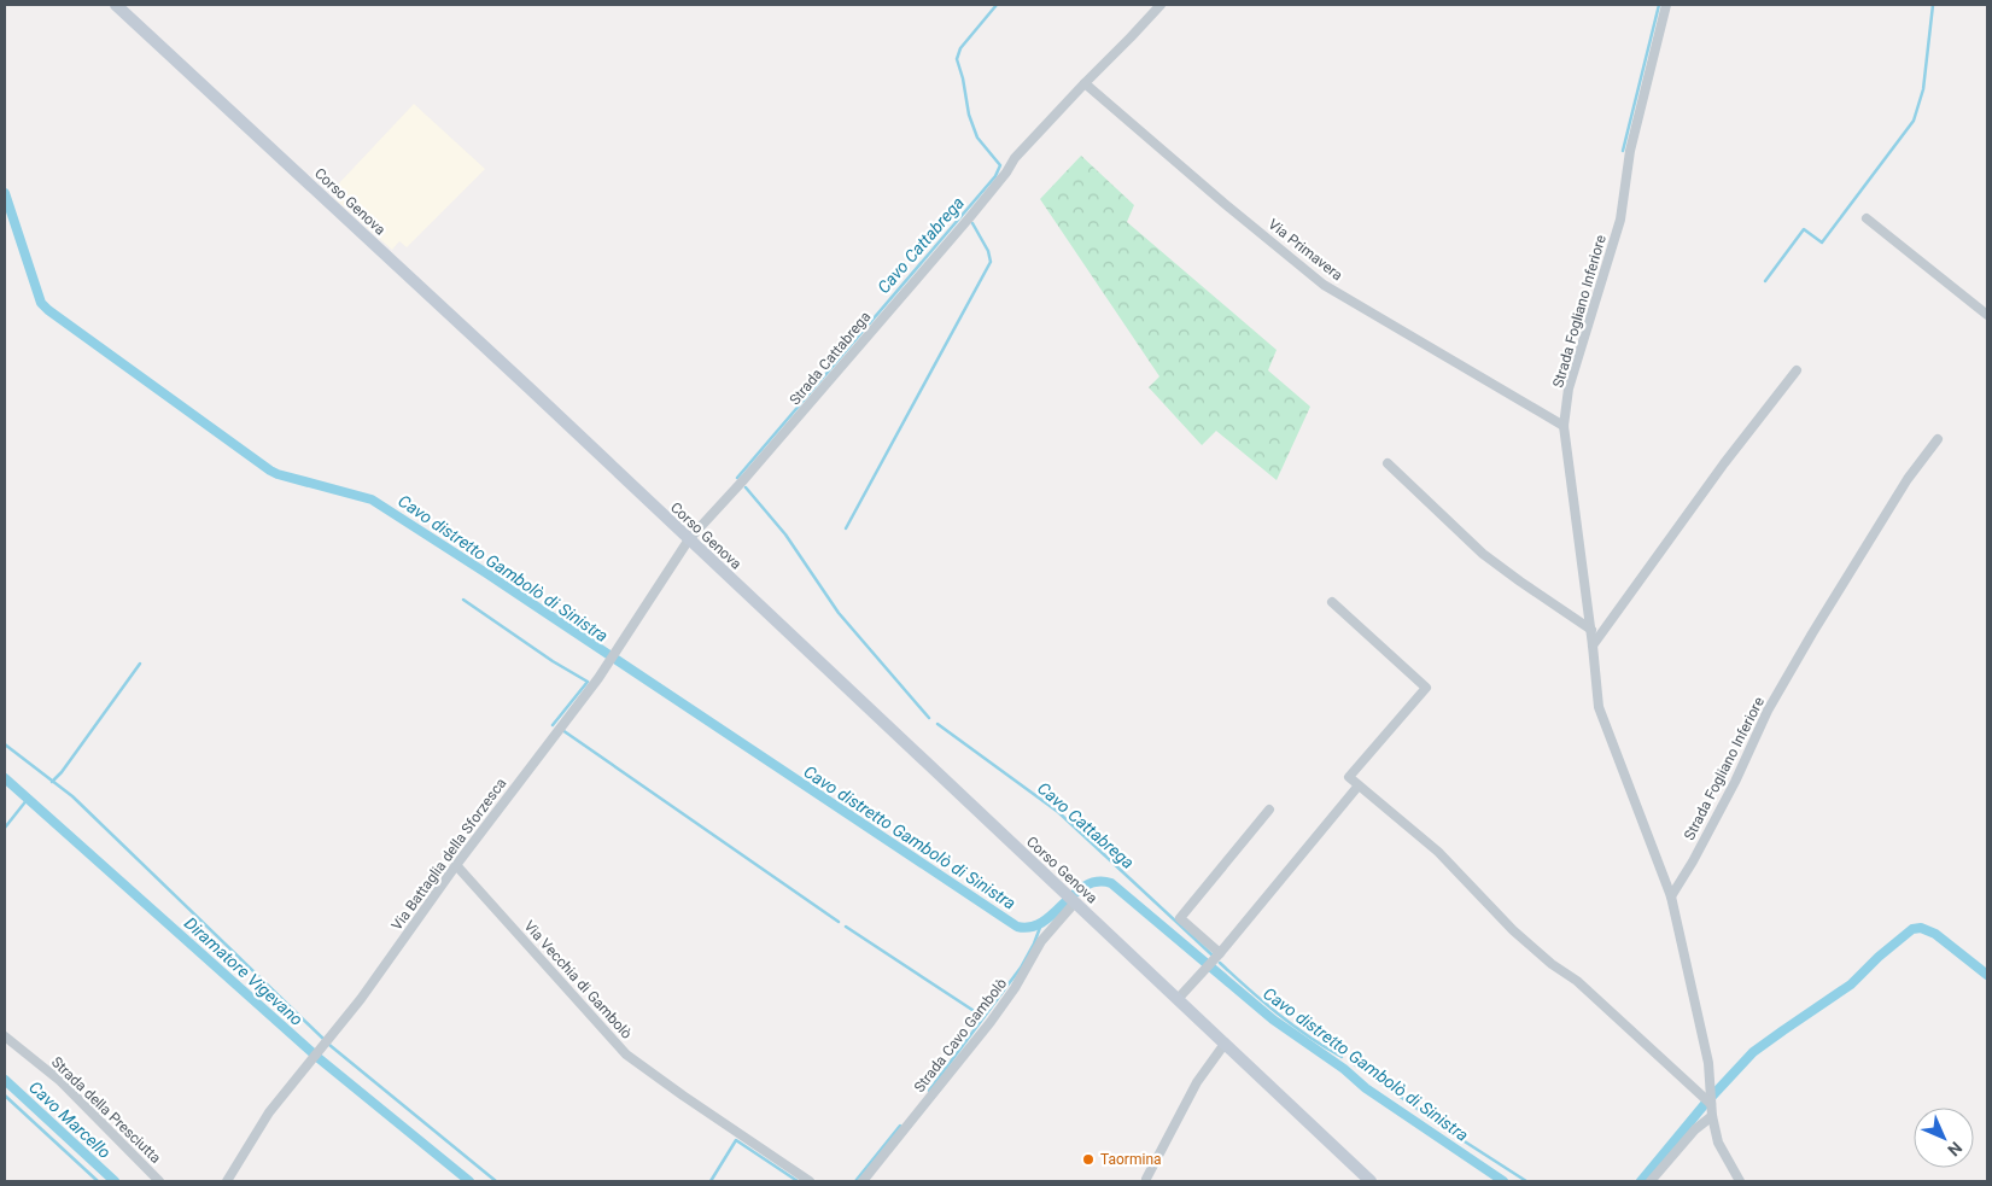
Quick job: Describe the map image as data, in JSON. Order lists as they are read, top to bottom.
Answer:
{
  "streets": {
    "main road": ["Corso Genova"],
    "street": [
      "Via Primavera",
      "Strada Fogliano Inferiore",
      "Strada Cattabrega",
      "Via Battaglia della Sforzesca",
      "Via Vecchia di Gambolò",
      "Strada Cavo Gambolò",
      "Strada della Presciutta"
    ]
  },
  "crossings": [
    ["Corso Genova", "Strada Cattabrega"],
    ["Corso Genova", "Via Battaglia della Sforzesca"],
    ["Corso Genova", "Strada Cavo Gambolò"],
    ["Via Primavera", "Strada Fogliano Inferiore"],
    ["Via Primavera", "Strada Cattabrega"],
    ["Strada Cattabrega", "Via Battaglia della Sforzesca"],
    ["Via Battaglia della Sforzesca", "Via Vecchia di Gambolò"]
  ],
  "water": [
    "Cavo Cattabrega",
    "Cavo distretto Gambolò di Sinistra",
    "Diramatore Vigevano",
    "Cavo Marcello"
  ],
  "places": ["Taormina"],
  "north": "bottom right"
}
